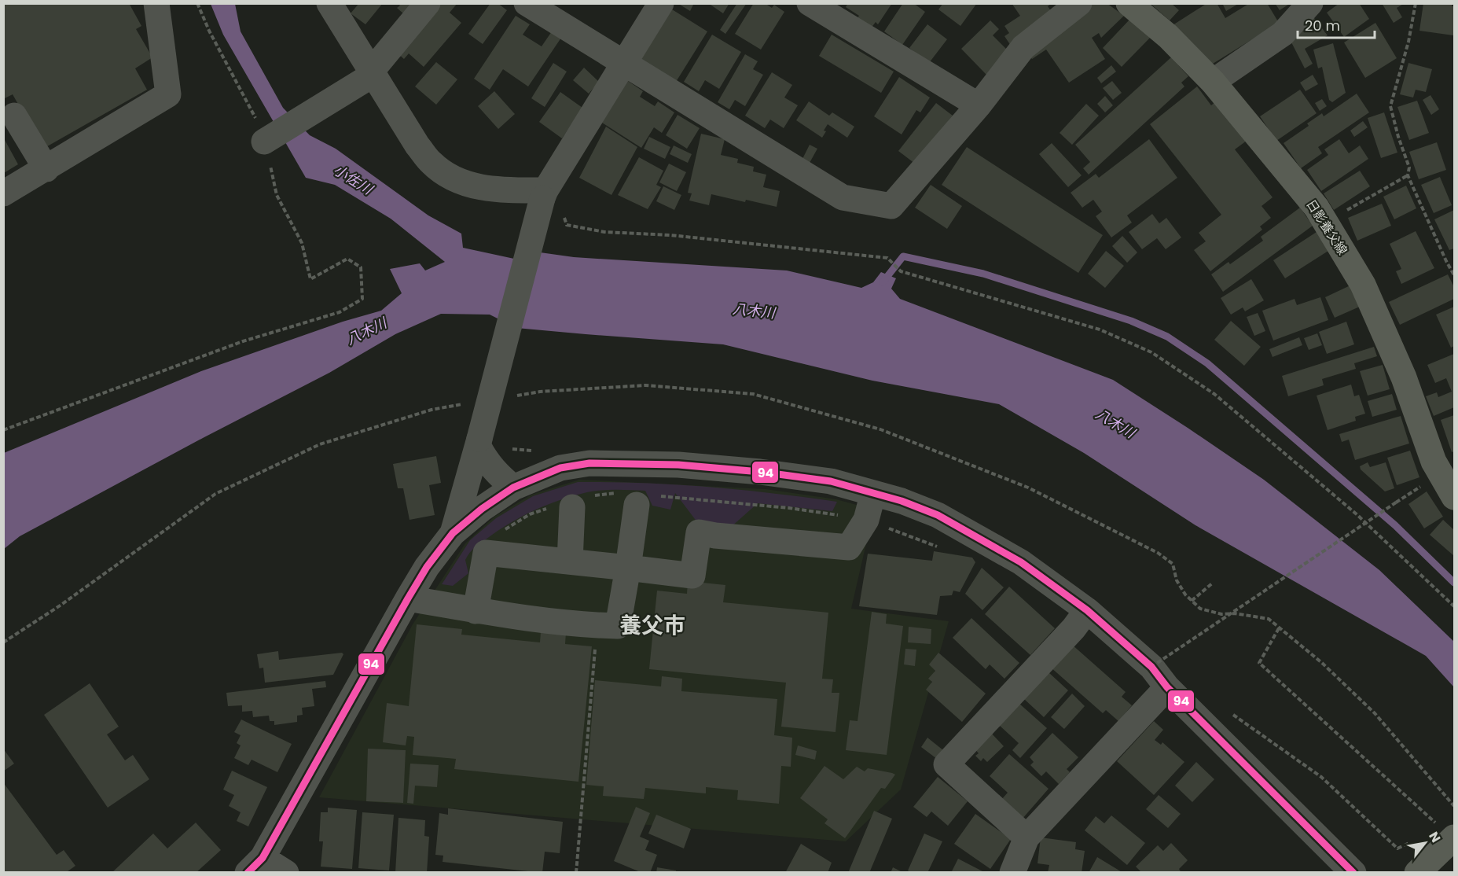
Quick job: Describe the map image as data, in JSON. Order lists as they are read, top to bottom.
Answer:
{
  "streets": {
    "main road": ["日影養父線"]
  },
  "districts": ["養父市"],
  "water": ["小佐川", "八木川"],
  "lines": ["transit line 94"],
  "scale_bar": "20 m",
  "north": "top right"
}
